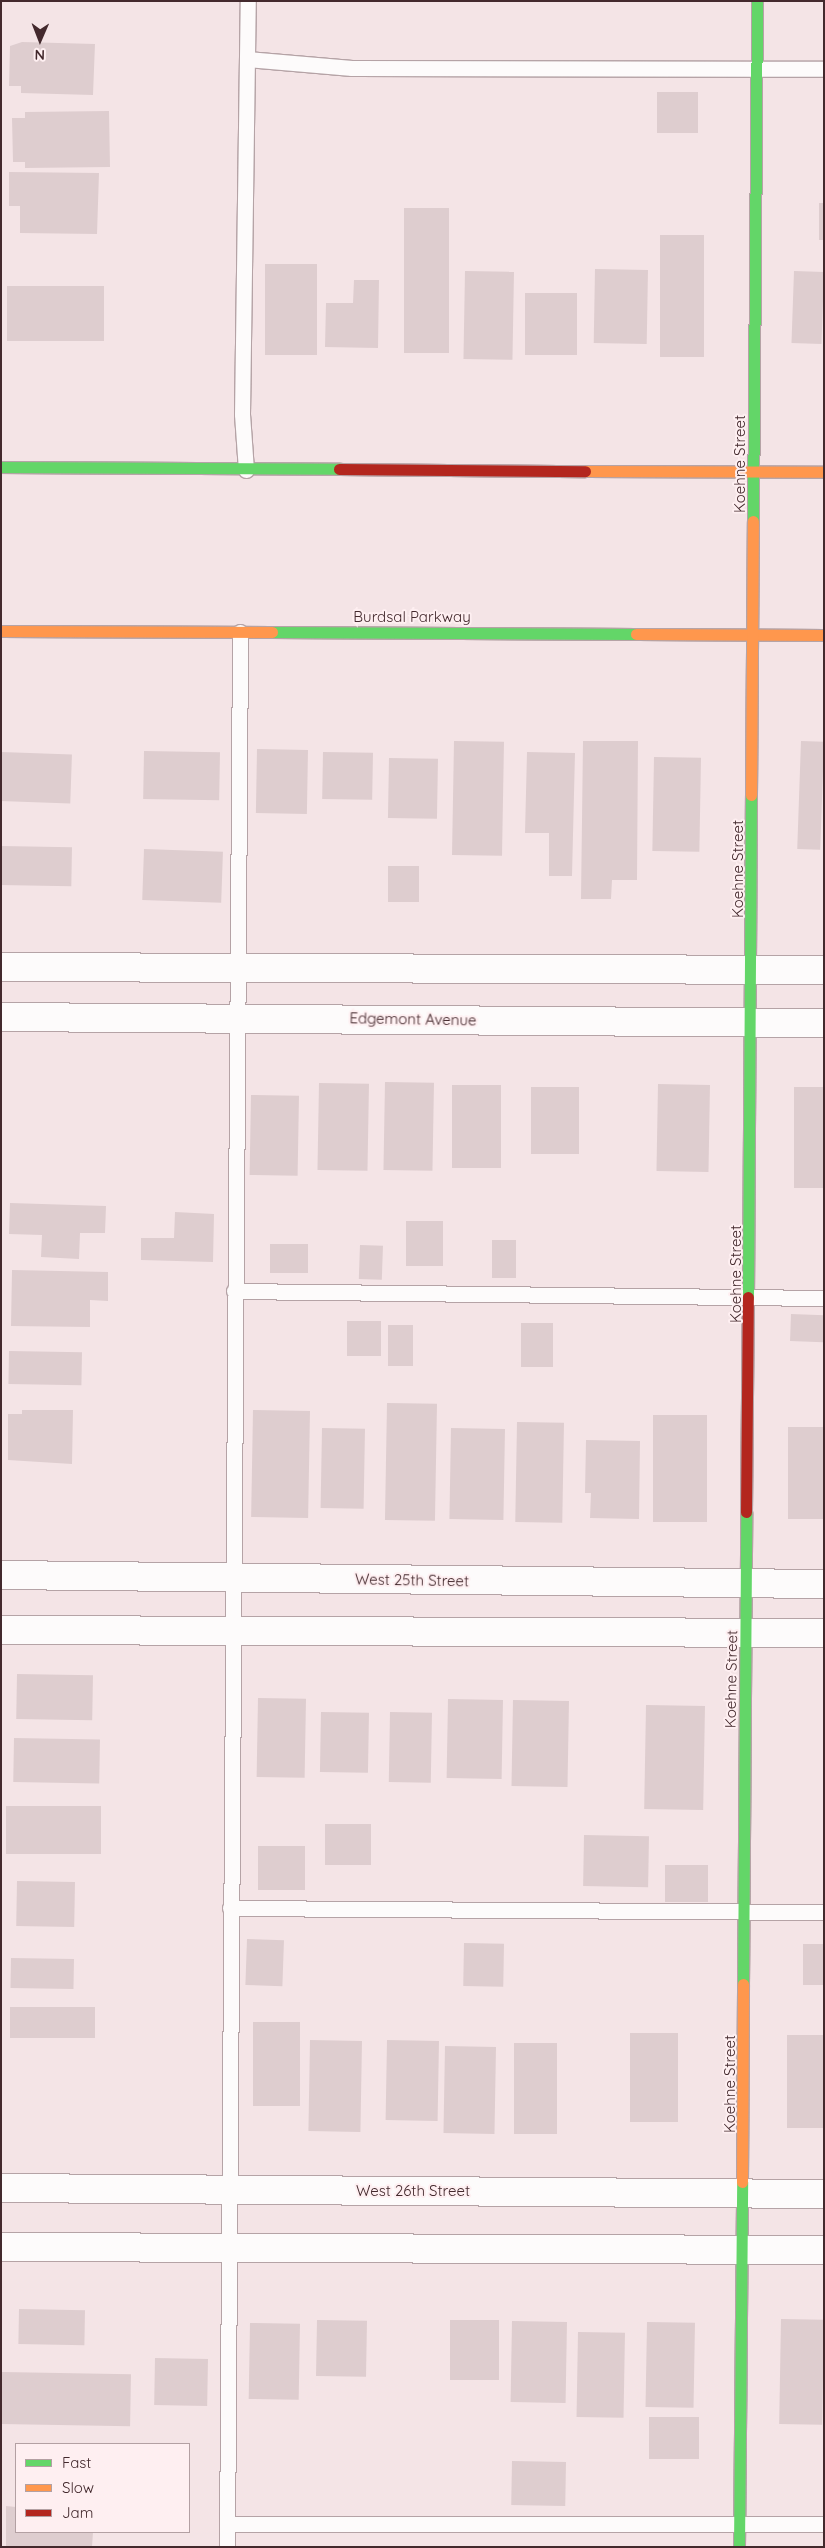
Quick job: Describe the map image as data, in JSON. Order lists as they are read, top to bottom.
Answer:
{
  "streets": {
    "street": [
      "Koehne Street",
      "Burdsal Parkway",
      "Edgemont Avenue",
      "West 25th Street",
      "West 26th Street"
    ]
  },
  "crossings": [
    ["Koehne Street", "Burdsal Parkway"],
    ["Koehne Street", "Edgemont Avenue"],
    ["Koehne Street", "West 25th Street"],
    ["Koehne Street", "West 26th Street"]
  ],
  "legend": ["Fast", "Slow", "Jam"],
  "north": "bottom"
}
